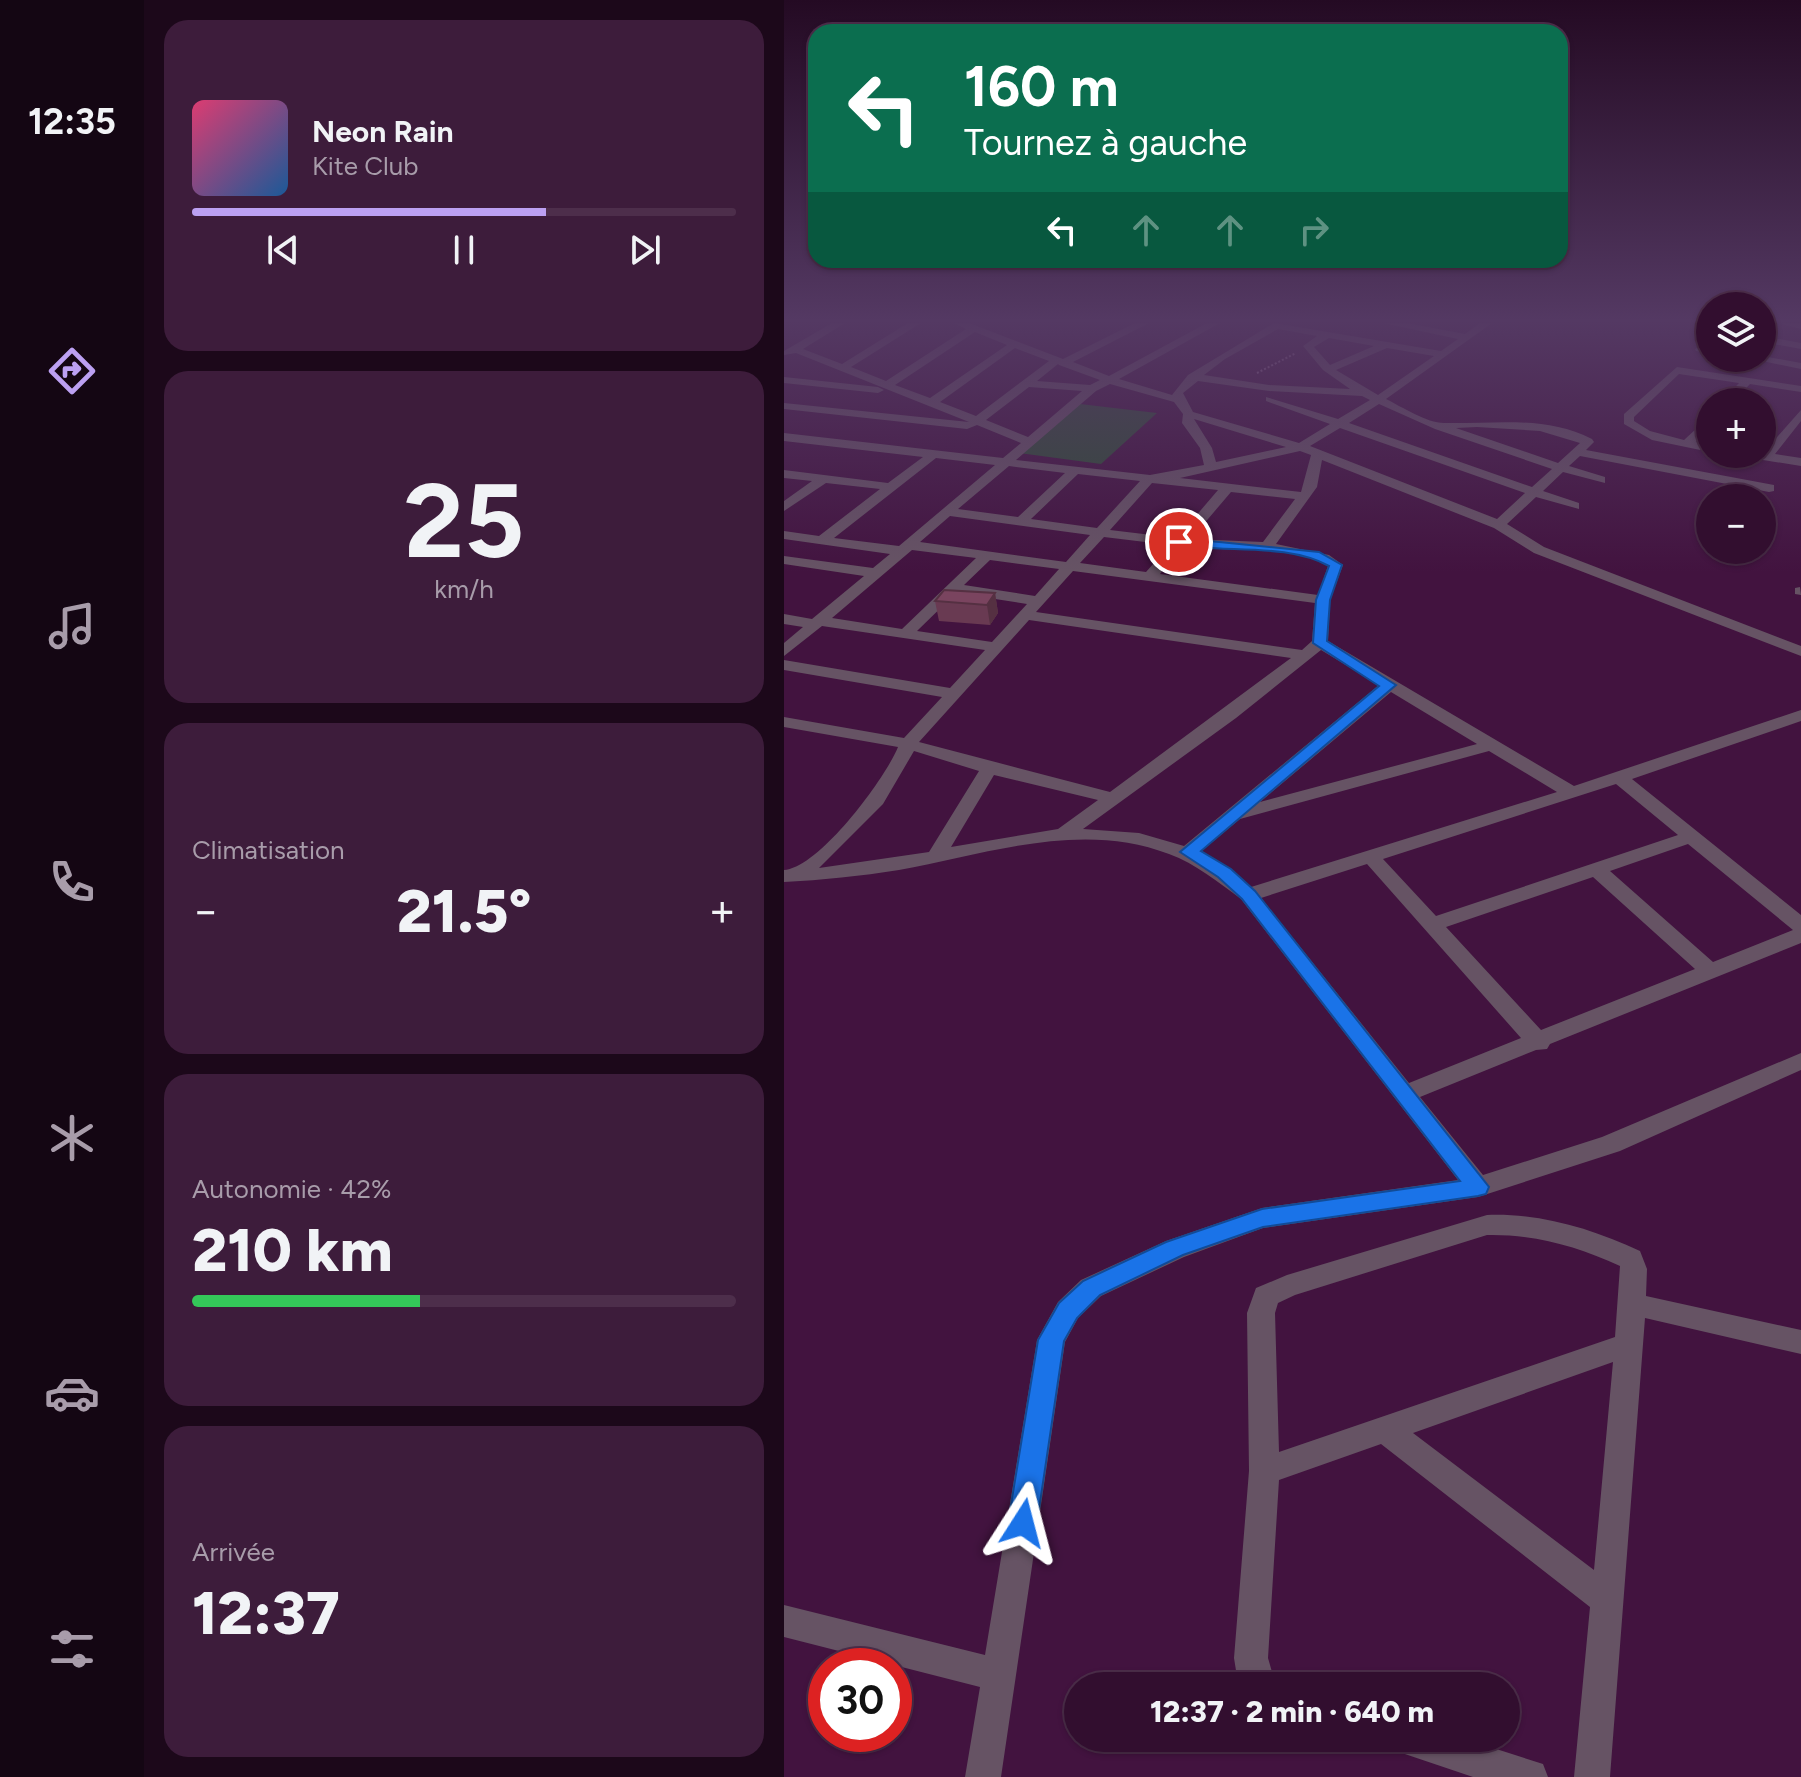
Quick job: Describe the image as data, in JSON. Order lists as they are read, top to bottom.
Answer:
{
  "page": {
    "tabs": "12:35",
    "turn": ["160 m", "Tournez à gauche"],
    "song": ["Neon Rain", "Kite Club"],
    "map_buttons": ["+", "−"],
    "tile": [
      ["25", "km/h"],
      "Climatisation",
      ["Autonomie · 42%", "210 km"],
      ["Arrivée", "12:37"]
    ],
    "heat": ["−", "21.5°", "+"],
    "limit": "30",
    "trip": "12:37 · 2 min · 640 m"
  }
}
